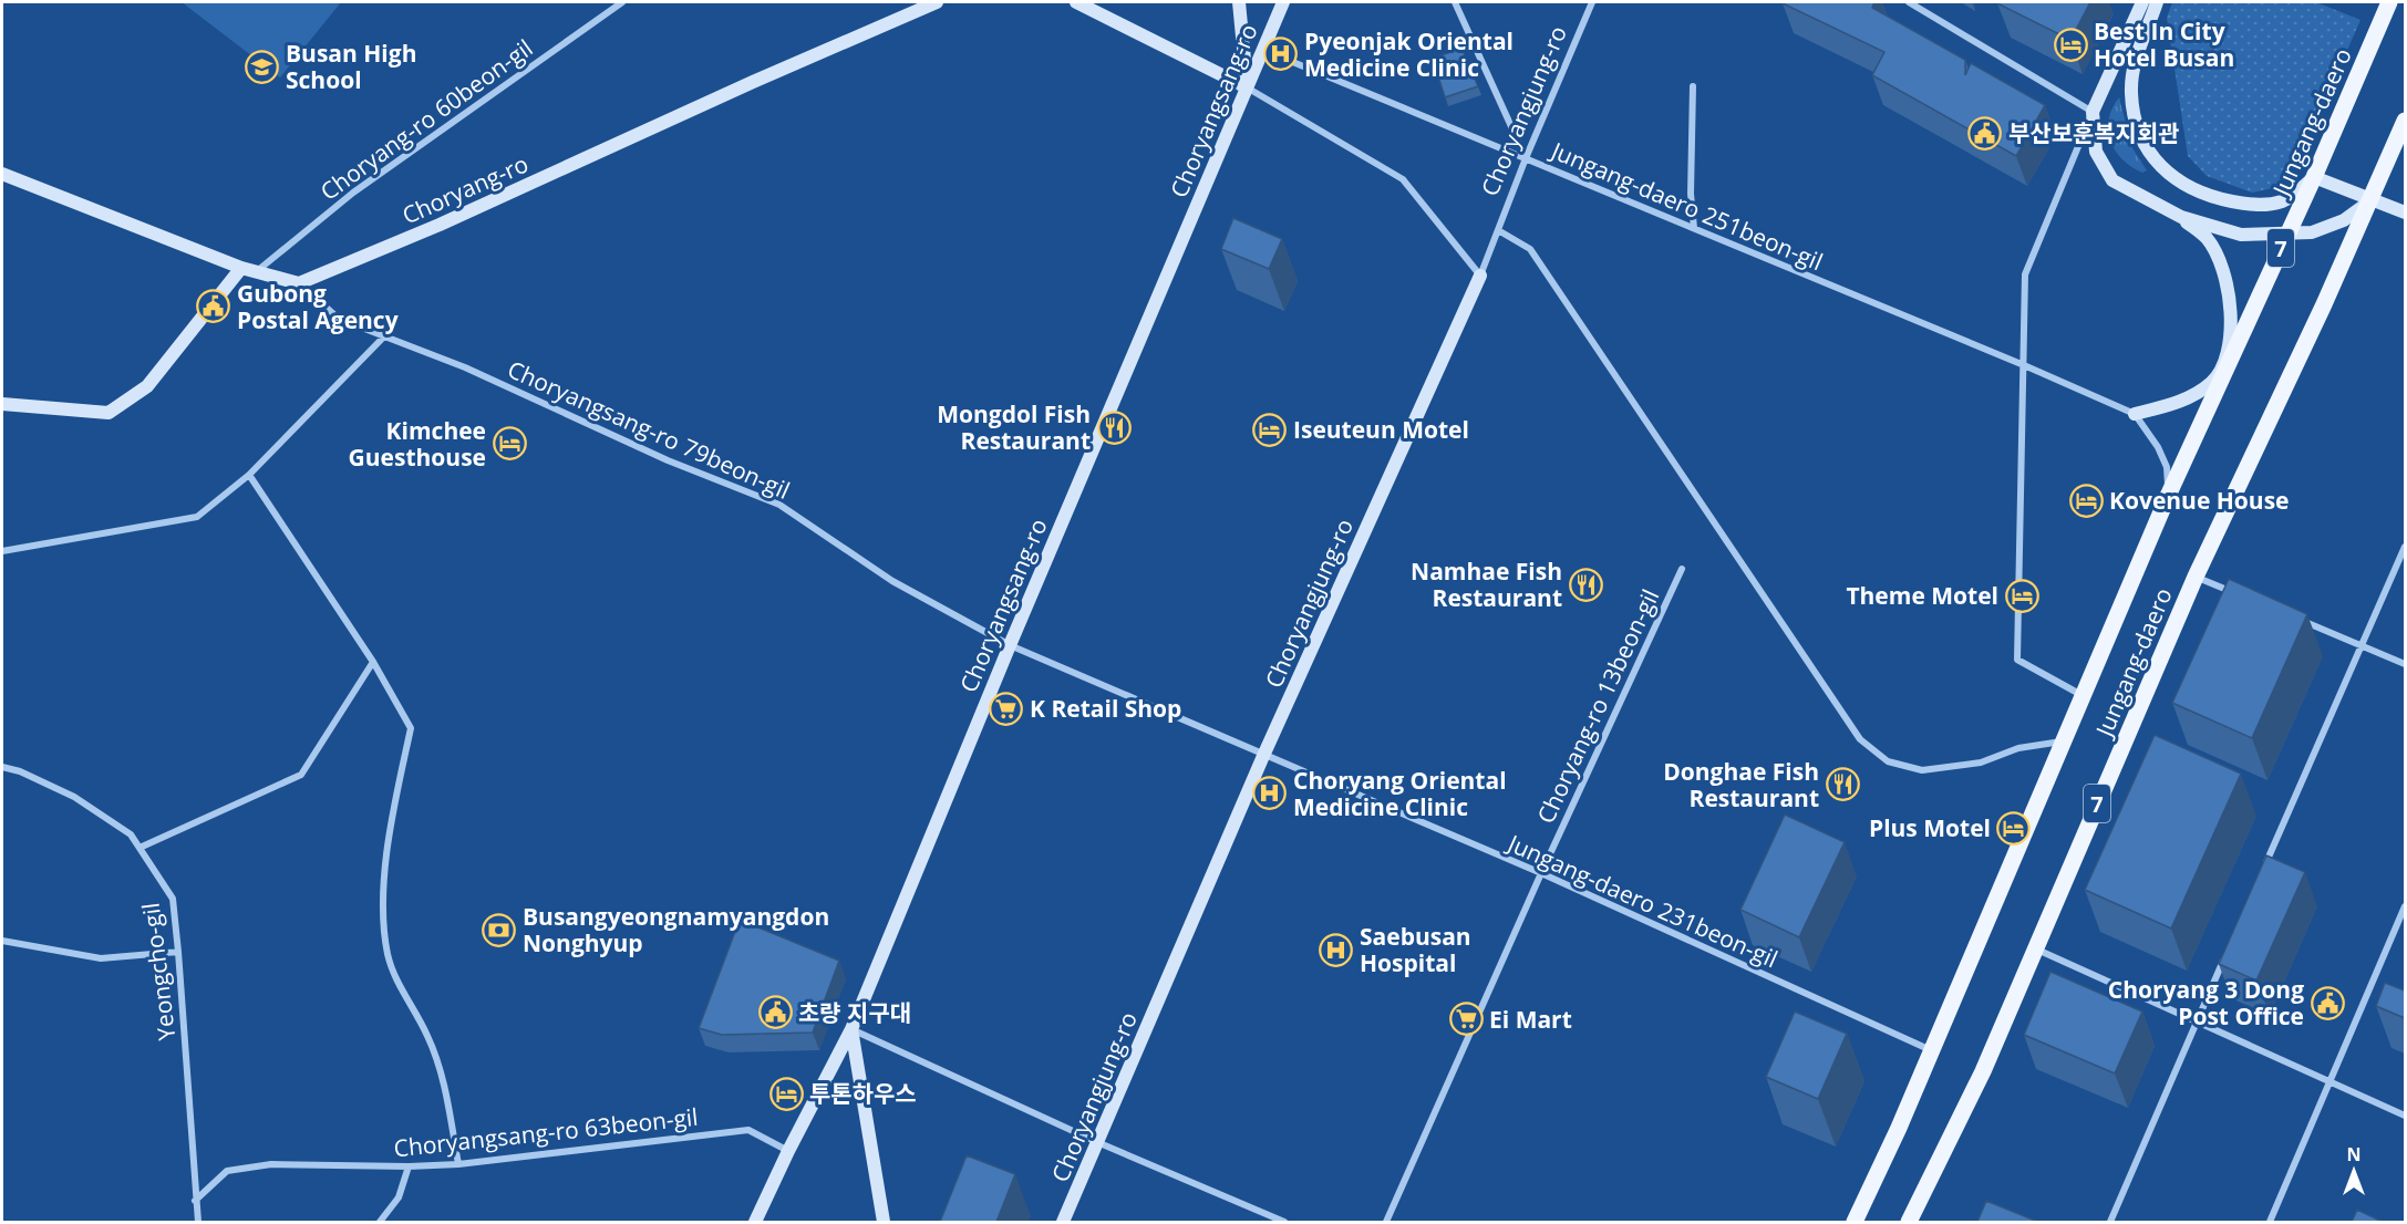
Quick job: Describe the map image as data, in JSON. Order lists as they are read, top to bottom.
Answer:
{
  "streets": {
    "main road": ["Jungang-daero", "7"],
    "street": [
      "Choryangsang-ro",
      "Choryangjung-ro",
      "Choryang-ro 60beon-gil",
      "Choryang-ro",
      "Jungang-daero 251beon-gil",
      "Choryangsang-ro 79beon-gil",
      "Choryang-ro 13beon-gil",
      "Jungang-daero 231beon-gil",
      "Yeongcho-gil",
      "Choryangsang-ro 63beon-gil"
    ]
  },
  "crossings": [
    ["Choryangsang-ro", "Jungang-daero 251beon-gil"],
    ["Choryangsang-ro", "Choryangsang-ro 79beon-gil"],
    ["Choryangsang-ro", "Jungang-daero 231beon-gil"],
    ["Choryangsang-ro", "Choryangsang-ro 63beon-gil"],
    ["Choryangjung-ro", "Jungang-daero 251beon-gil"],
    ["Choryangjung-ro", "Jungang-daero 231beon-gil"],
    ["Jungang-daero", "Jungang-daero 251beon-gil"],
    ["Jungang-daero", "Jungang-daero 231beon-gil"],
    ["Choryang-ro", "Choryangsang-ro 79beon-gil"],
    ["Choryangsang-ro 79beon-gil", "Jungang-daero 231beon-gil"],
    ["Choryang-ro 13beon-gil", "Jungang-daero 231beon-gil"],
    ["Yeongcho-gil", "Choryangsang-ro 63beon-gil"]
  ],
  "places": {
    "hotel": [
      "Best In City Hotel Busan",
      "Iseuteun Motel",
      "Kimchee Guesthouse",
      "Kovenue House",
      "Theme Motel",
      "Plus Motel",
      "투톤하우스"
    ],
    "hospital": ["Pyeonjak Oriental Medicine Clinic", "Choryang Oriental Medicine Clinic", "Saebusan Hospital"],
    "school or university": ["Busan High School"],
    "public building": [
      "부산보훈복지회관",
      "Gubong Postal Agency",
      "Choryang 3 Dong Post Office",
      "초량 지구대"
    ],
    "restaurant": ["Mongdol Fish Restaurant", "Namhae Fish Restaurant", "Donghae Fish Restaurant"],
    "supermarket": ["K Retail Shop", "Ei Mart"],
    "bank": ["Busangyeongnamyangdon Nonghyup"]
  },
  "north": "top"
}
